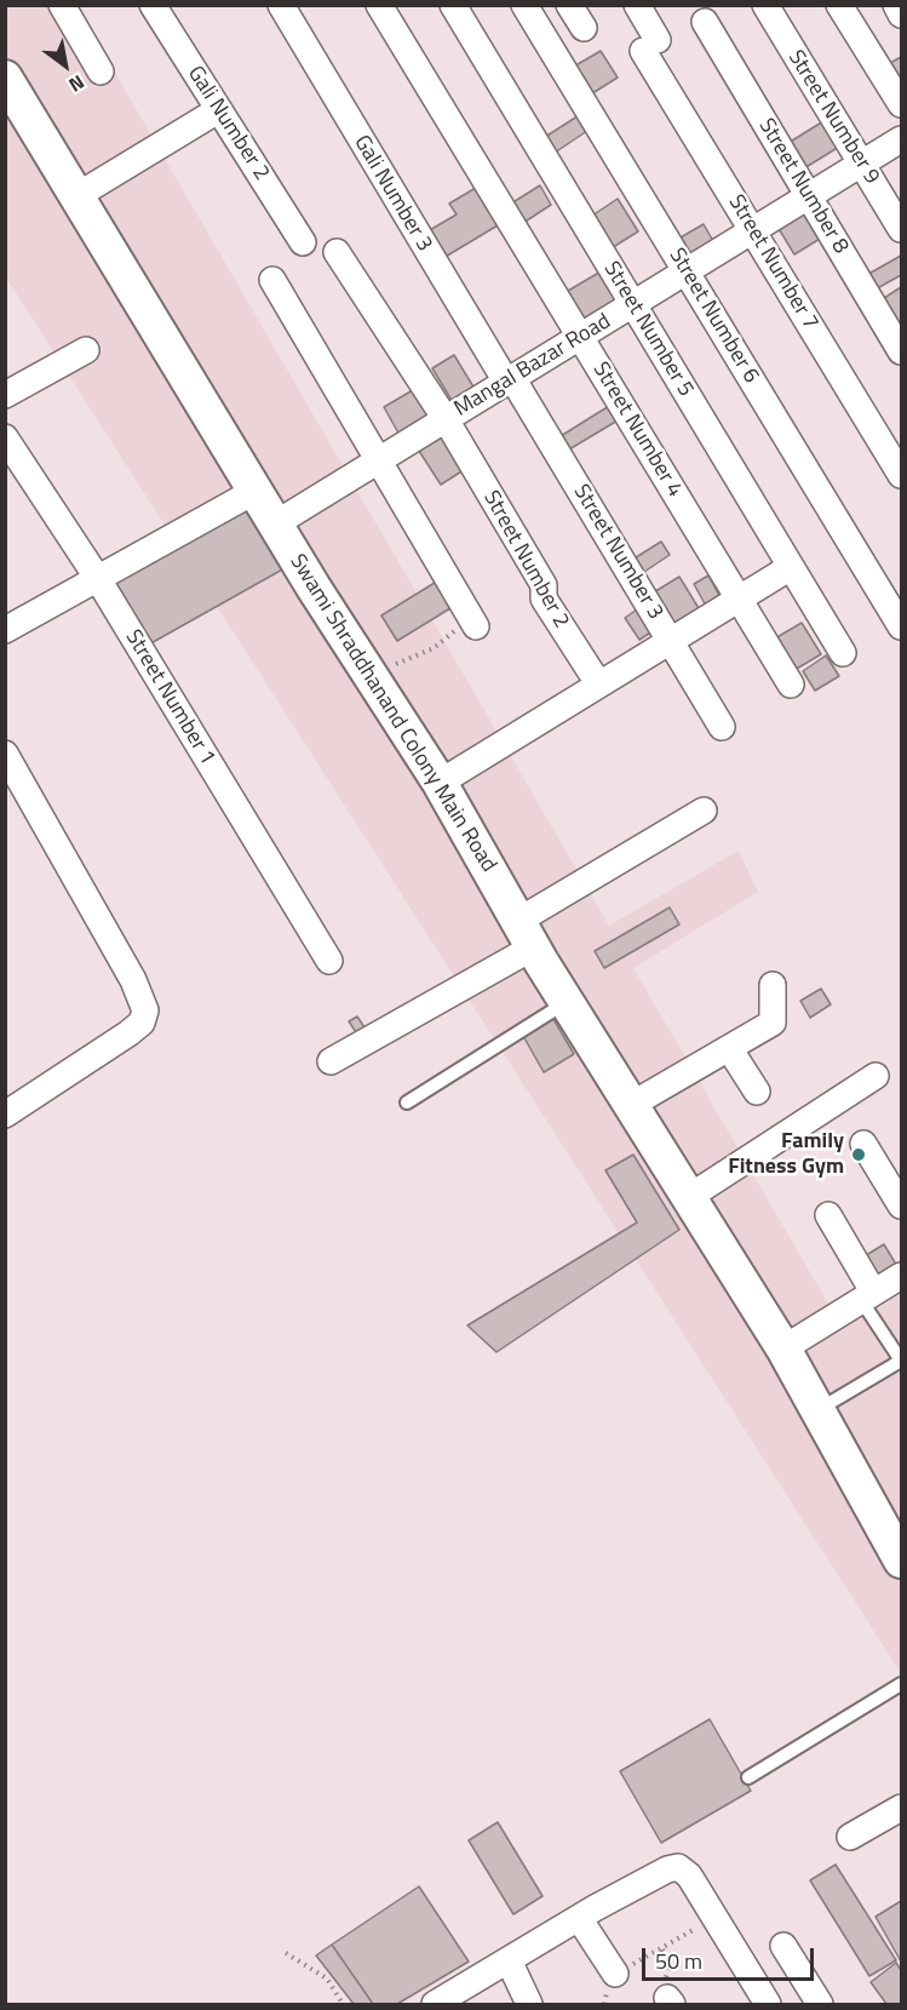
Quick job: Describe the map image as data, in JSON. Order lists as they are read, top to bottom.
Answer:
{
  "streets": {
    "street": [
      "Street Number 9",
      "Gali Number 2",
      "Street Number 8",
      "Gali Number 3",
      "Street Number 7",
      "Street Number 6",
      "Street Number 5",
      "Mangal Bazar Road",
      "Street Number 4",
      "Street Number 3",
      "Street Number 2",
      "Street Number 1",
      "Swami Shraddhanand Colony Main Road"
    ]
  },
  "crossings": [
    ["Street Number 9", "Mangal Bazar Road"],
    ["Street Number 8", "Mangal Bazar Road"],
    ["Gali Number 3", "Mangal Bazar Road"],
    ["Gali Number 3", "Street Number 3"],
    ["Street Number 7", "Mangal Bazar Road"],
    ["Street Number 6", "Mangal Bazar Road"],
    ["Street Number 5", "Mangal Bazar Road"],
    ["Mangal Bazar Road", "Street Number 4"],
    ["Mangal Bazar Road", "Street Number 3"],
    ["Mangal Bazar Road", "Street Number 2"],
    ["Mangal Bazar Road", "Swami Shraddhanand Colony Main Road"]
  ],
  "places": ["Family Fitness Gym"],
  "scale_bar": "50 m",
  "north": "bottom right"
}
